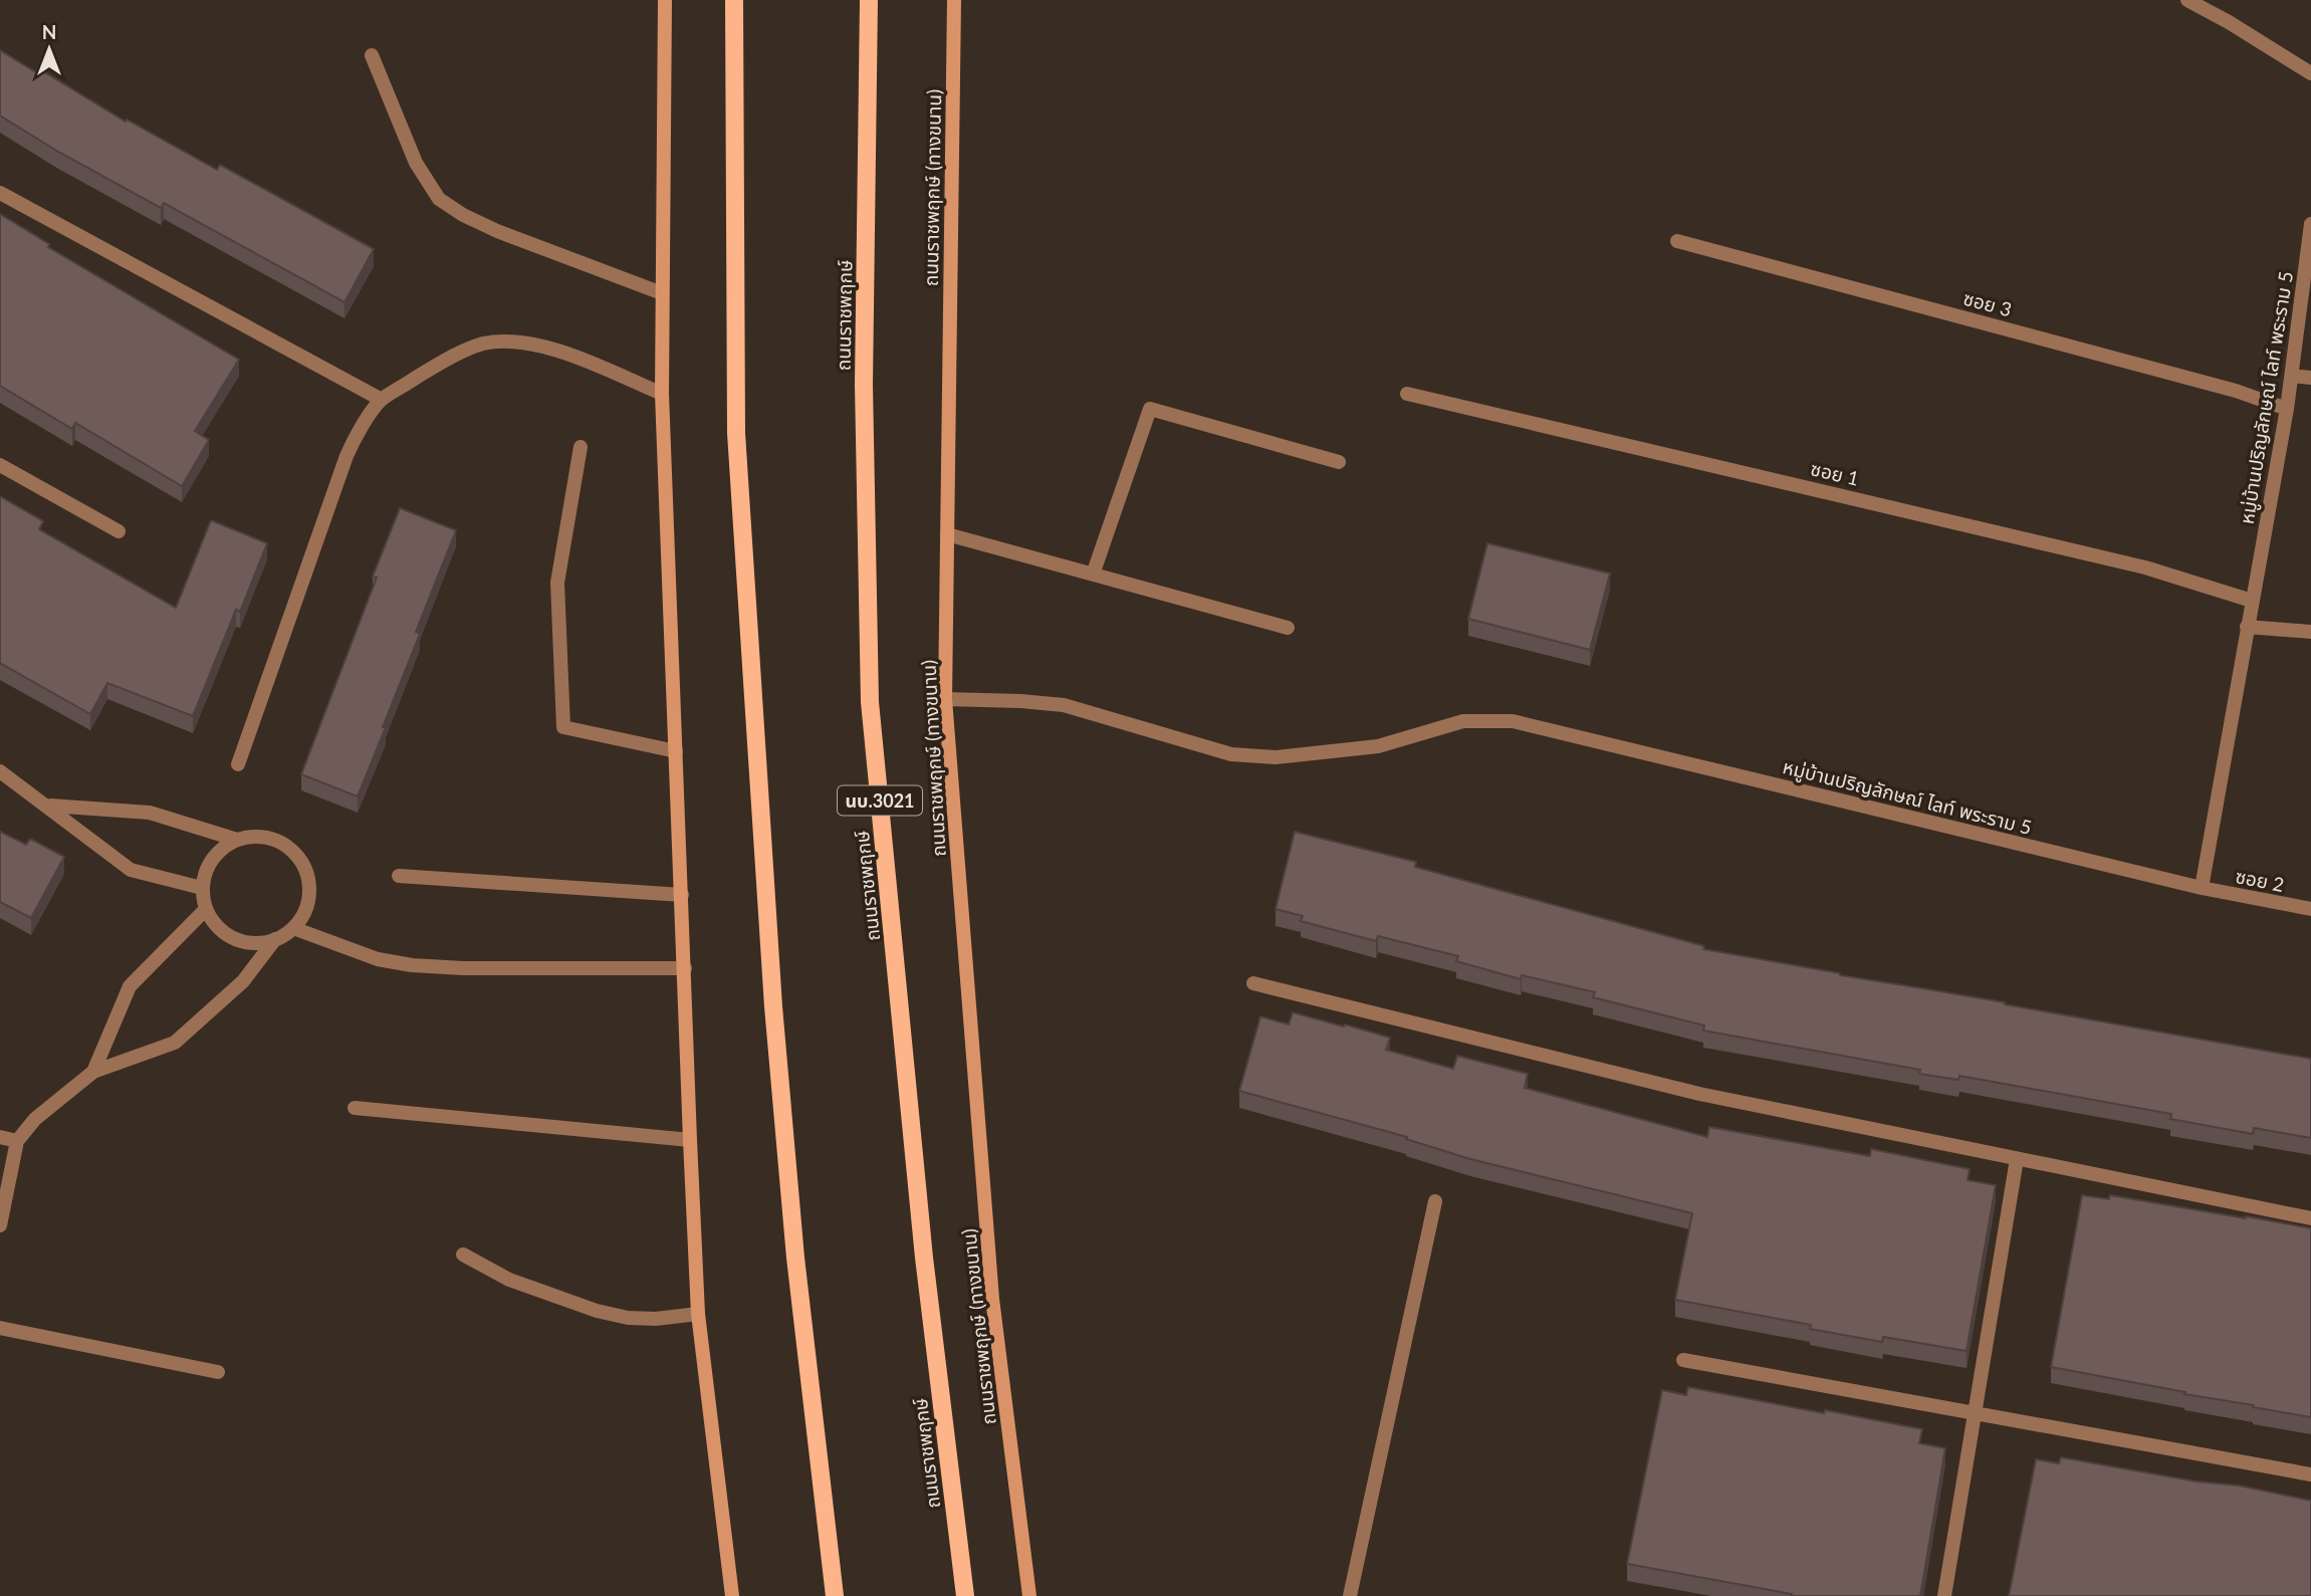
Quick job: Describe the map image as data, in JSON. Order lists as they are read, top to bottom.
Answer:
{
  "streets": {
    "main road": ["ถนนราชพฤกษ์ (ทางขนาน)", "ถนนราชพฤกษ์", "นบ.3021"],
    "street": [
      "ซอย 3",
      "หมู่บ้านปริญลักษณ์ ไลท์ พระราม 5",
      "ซอย 1",
      "ซอย 2"
    ]
  },
  "crossings": [
    ["ถนนราชพฤกษ์ (ทางขนาน)", "หมู่บ้านปริญลักษณ์ ไลท์ พระราม 5"],
    ["ซอย 3", "หมู่บ้านปริญลักษณ์ ไลท์ พระราม 5"],
    ["หมู่บ้านปริญลักษณ์ ไลท์ พระราม 5", "ซอย 1"],
    ["หมู่บ้านปริญลักษณ์ ไลท์ พระราม 5", "ซอย 2"]
  ],
  "north": "top"
}
